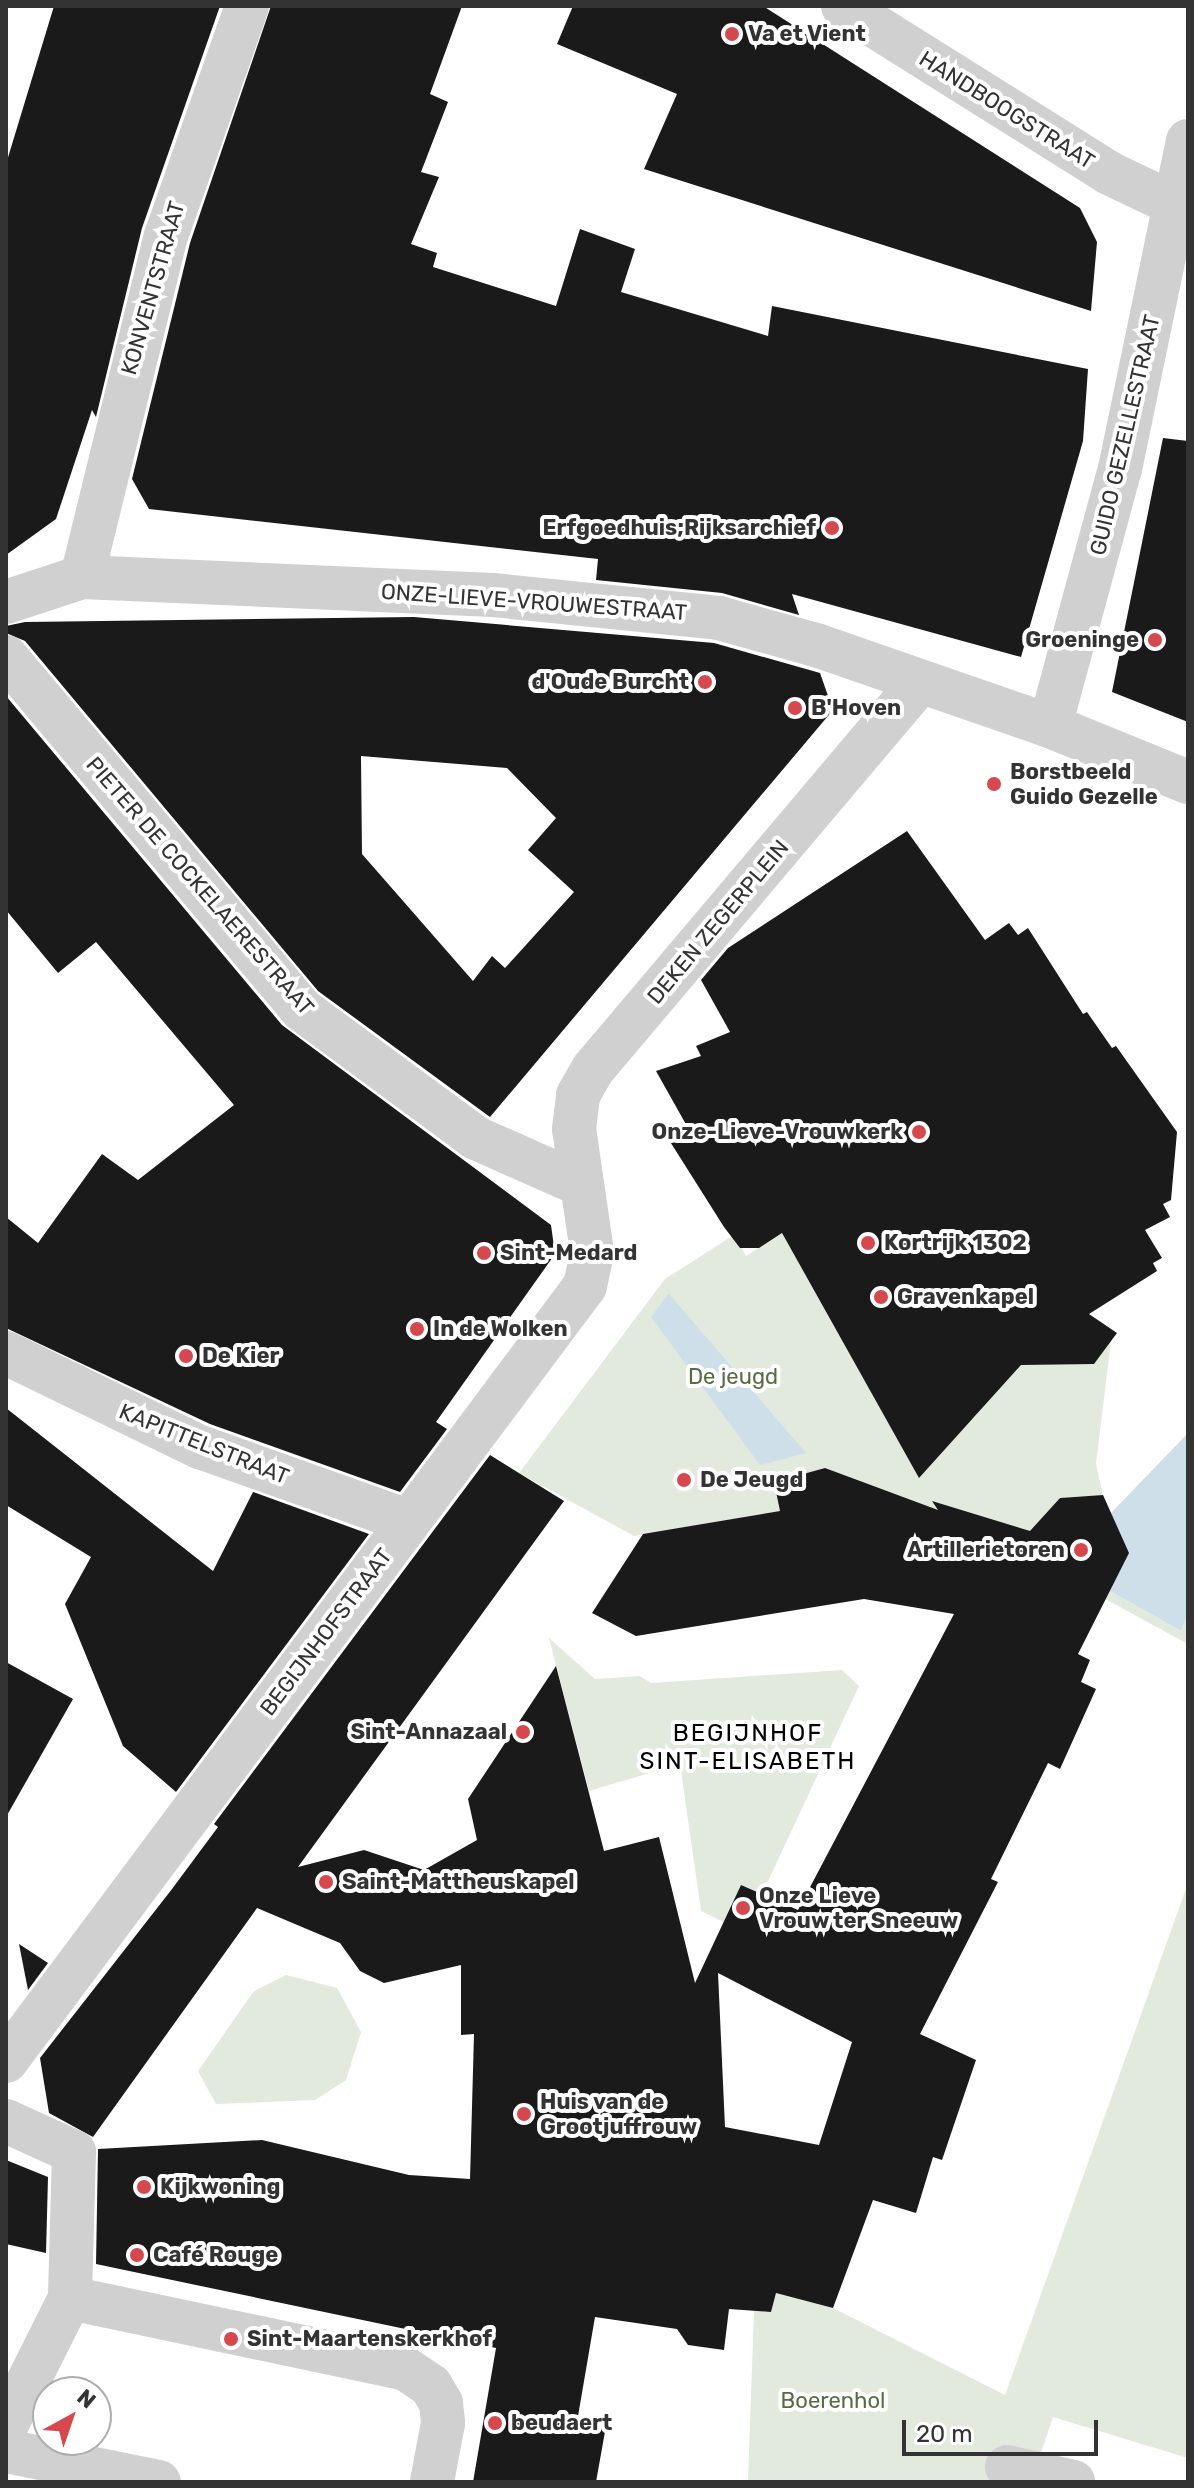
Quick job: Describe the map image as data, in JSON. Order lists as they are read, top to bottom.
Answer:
{
  "streets": {
    "street": [
      "HANDBOOGSTRAAT",
      "KONVENTSTRAAT",
      "GUIDO GEZELLESTRAAT",
      "ONZE-LIEVE-VROUWESTRAAT",
      "PIETER DE COCKELAERESTRAAT",
      "DEKEN ZEGERPLEIN",
      "KAPITTELSTRAAT",
      "BEGIJNHOFSTRAAT"
    ]
  },
  "crossings": [
    ["HANDBOOGSTRAAT", "GUIDO GEZELLESTRAAT"],
    ["KONVENTSTRAAT", "ONZE-LIEVE-VROUWESTRAAT"],
    ["GUIDO GEZELLESTRAAT", "ONZE-LIEVE-VROUWESTRAAT"],
    ["ONZE-LIEVE-VROUWESTRAAT", "DEKEN ZEGERPLEIN"],
    ["PIETER DE COCKELAERESTRAAT", "DEKEN ZEGERPLEIN"],
    ["PIETER DE COCKELAERESTRAAT", "BEGIJNHOFSTRAAT"],
    ["DEKEN ZEGERPLEIN", "BEGIJNHOFSTRAAT"],
    ["KAPITTELSTRAAT", "BEGIJNHOFSTRAAT"]
  ],
  "districts": ["BEGIJNHOF SINT-ELISABETH"],
  "parks": ["De jeugd", "Boerenhol"],
  "places": [
    "Va et Vient",
    "Erfgoedhuis;Rijksarchief",
    "Groeninge",
    "d'Oude Burcht",
    "B'Hoven",
    "Borstbeeld Guido Gezelle",
    "Onze-Lieve-Vrouwkerk",
    "Kortrijk 1302",
    "Sint-Medard",
    "Gravenkapel",
    "In de Wolken",
    "De Kier",
    "De Jeugd",
    "Artillerietoren",
    "Sint-Annazaal",
    "Saint-Mattheuskapel",
    "Onze Lieve Vrouw ter Sneeuw",
    "Huis van de Grootjuffrouw",
    "Kijkwoning",
    "Café Rouge",
    "Sint-Maartenskerkhof",
    "beudaert"
  ],
  "scale_bar": "20 m",
  "north": "top right"
}
